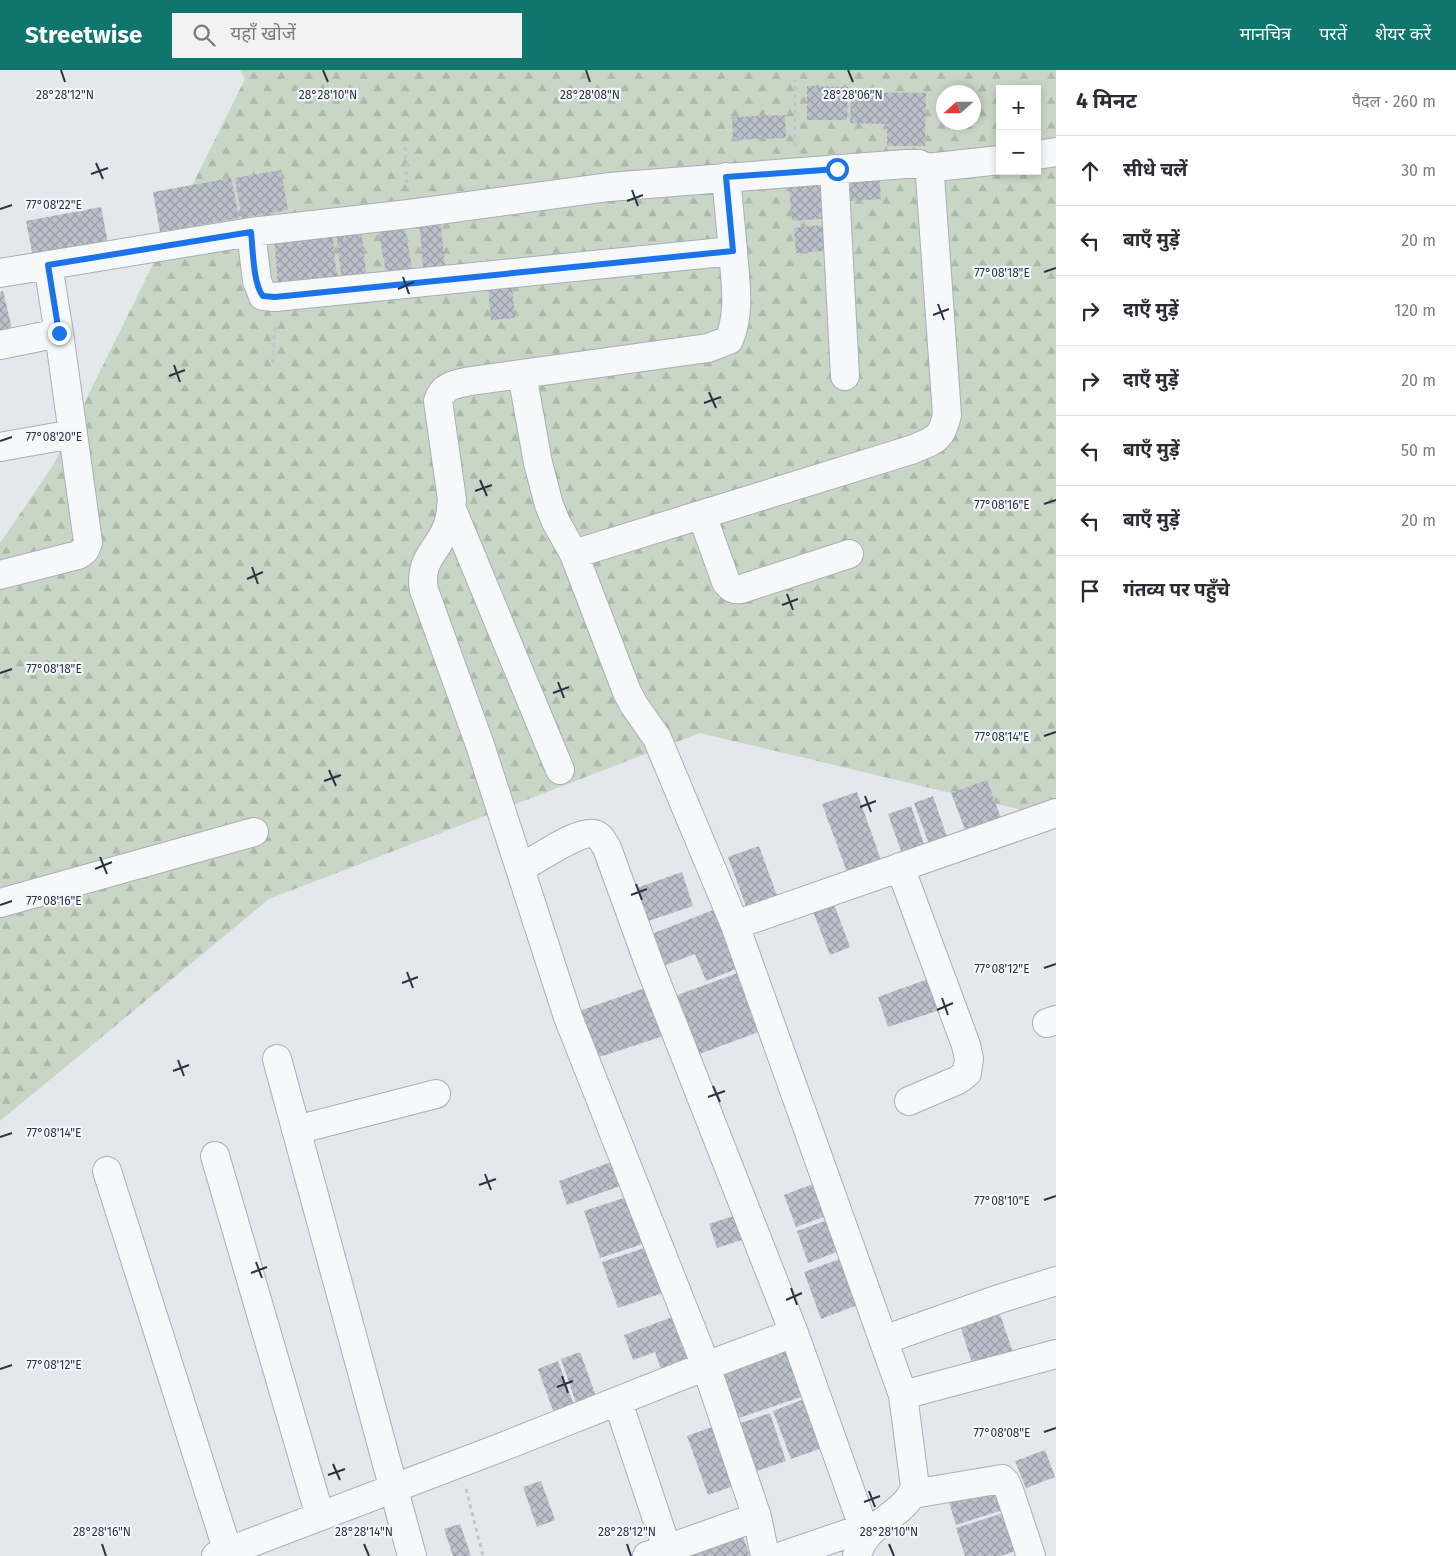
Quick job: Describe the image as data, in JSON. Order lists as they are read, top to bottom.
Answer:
{
  "north": "left",
  "page": {
    "header": "Streetwise",
    "search": "यहाँ खोजें",
    "nav": ["मानचित्र", "परतें", "शेयर करें"],
    "heading": ["4 मिनट", "पैदल · 260 m"],
    "map_buttons": ["+", "−"],
    "list": [
      ["सीधे चलें", "30 m"],
      ["बाएँ मुड़ें", "20 m"],
      ["दाएँ मुड़ें", "120 m"],
      ["दाएँ मुड़ें", "20 m"],
      ["बाएँ मुड़ें", "50 m"],
      ["बाएँ मुड़ें", "20 m"],
      "गंतव्य पर पहुँचे"
    ]
  },
  "coordinates": [
    "28°28'12\"N",
    "28°28'10\"N",
    "28°28'08\"N",
    "28°28'06\"N",
    "77°08'22\"E",
    "77°08'18\"E",
    "77°08'20\"E",
    "77°08'16\"E",
    "77°08'14\"E",
    "77°08'12\"E",
    "77°08'10\"E",
    "77°08'08\"E",
    "28°28'16\"N",
    "28°28'14\"N"
  ]
}
